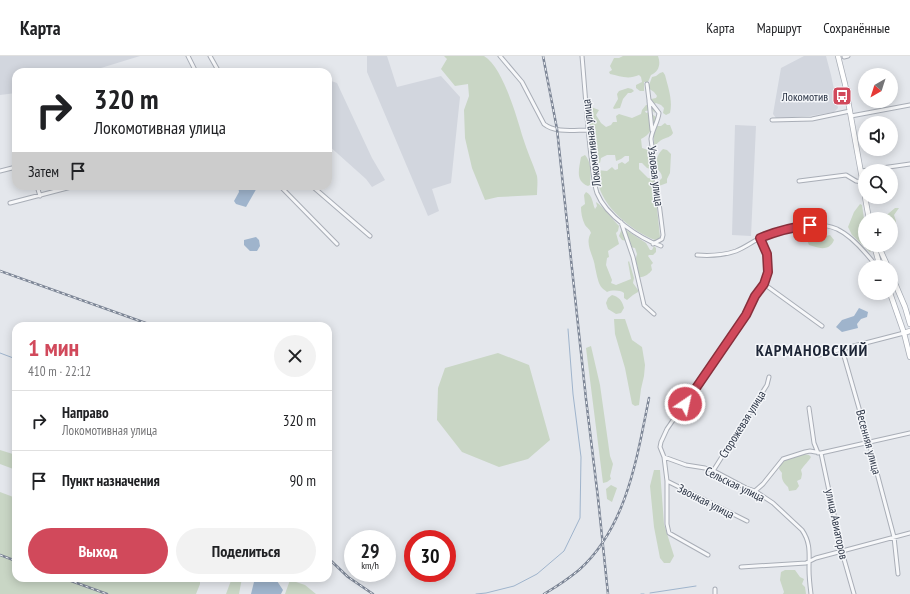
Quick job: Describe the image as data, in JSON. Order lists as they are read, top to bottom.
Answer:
{
  "streets": {
    "street": [
      "Локомотивная улица",
      "Узловая улица",
      "Сторожевая улица",
      "Весенняя улица",
      "Сельская улица",
      "Звонкая улица",
      "улица Авиаторов"
    ]
  },
  "crossings": [
    ["Локомотивная улица", "Узловая улица"],
    ["Сторожевая улица", "Сельская улица"]
  ],
  "districts": ["КАРМАНОВСКИЙ"],
  "places": {
    "bus stop": ["Локомотив"]
  },
  "north": "bottom left",
  "page": {
    "header": "Карта",
    "nav": ["Карта", "Маршрут", "Сохранённые"],
    "map_buttons": ["+", "−"],
    "turn": ["320 m", "Локомотивная улица"],
    "then": "Затем",
    "heading": ["1 мин", "410 m · 22:12"],
    "list": [
      {
        "name": "Направо",
        "note": "Локомотивная улица",
        "value": "320 m"
      },
      {
        "name": "Пункт назначения",
        "value": "90 m"
      }
    ],
    "buttons": ["Выход", "Поделиться"],
    "speed": "29 km/h",
    "limit": "30"
  }
}
